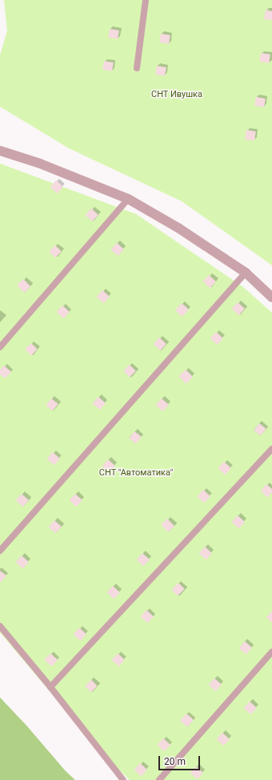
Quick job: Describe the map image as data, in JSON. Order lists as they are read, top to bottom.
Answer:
{
  "parks": ["СНТ Ивушка", "СНТ \"Автоматика\""],
  "scale_bar": "20 m"
}
